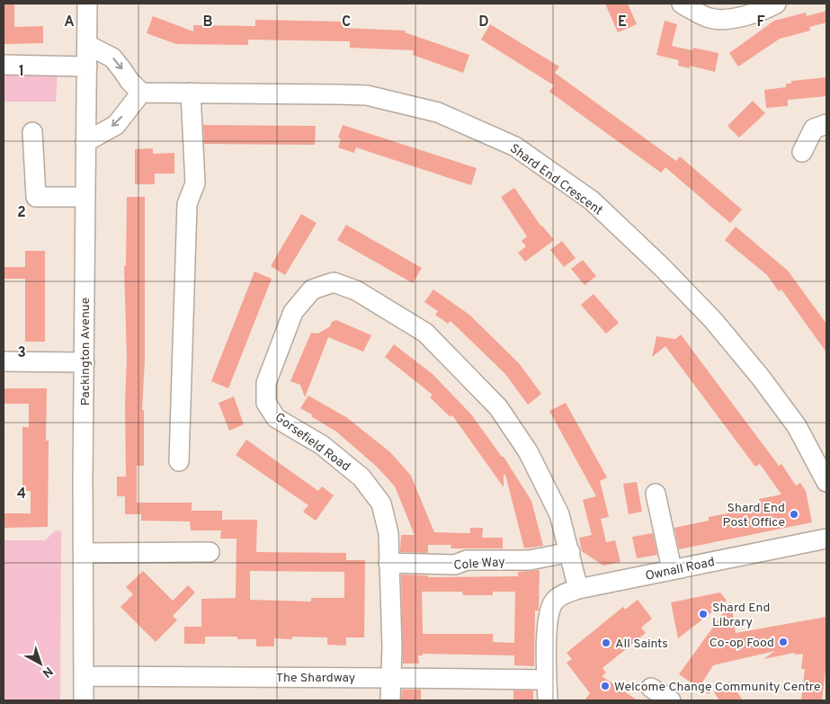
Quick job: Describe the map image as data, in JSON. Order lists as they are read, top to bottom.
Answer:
{
  "streets": {
    "street": [
      "Shard End Crescent",
      "Packington Avenue",
      "Gorsefield Road",
      "Cole Way",
      "Ownall Road",
      "The Shardway"
    ]
  },
  "crossings": [
    ["Packington Avenue", "The Shardway"],
    ["Gorsefield Road", "Cole Way"],
    ["Gorsefield Road", "Ownall Road"],
    ["Gorsefield Road", "The Shardway"],
    ["Ownall Road", "The Shardway"]
  ],
  "places": [
    "Shard End Post Office",
    "Shard End Library",
    "Co-op Food",
    "All Saints",
    "Welcome Change Community Centre"
  ],
  "north": "bottom right",
  "grid": {
    "columns": [
      "A",
      "B",
      "C",
      "D",
      "E",
      "F"
    ],
    "rows": [
      "1",
      "2",
      "3",
      "4"
    ]
  }
}
